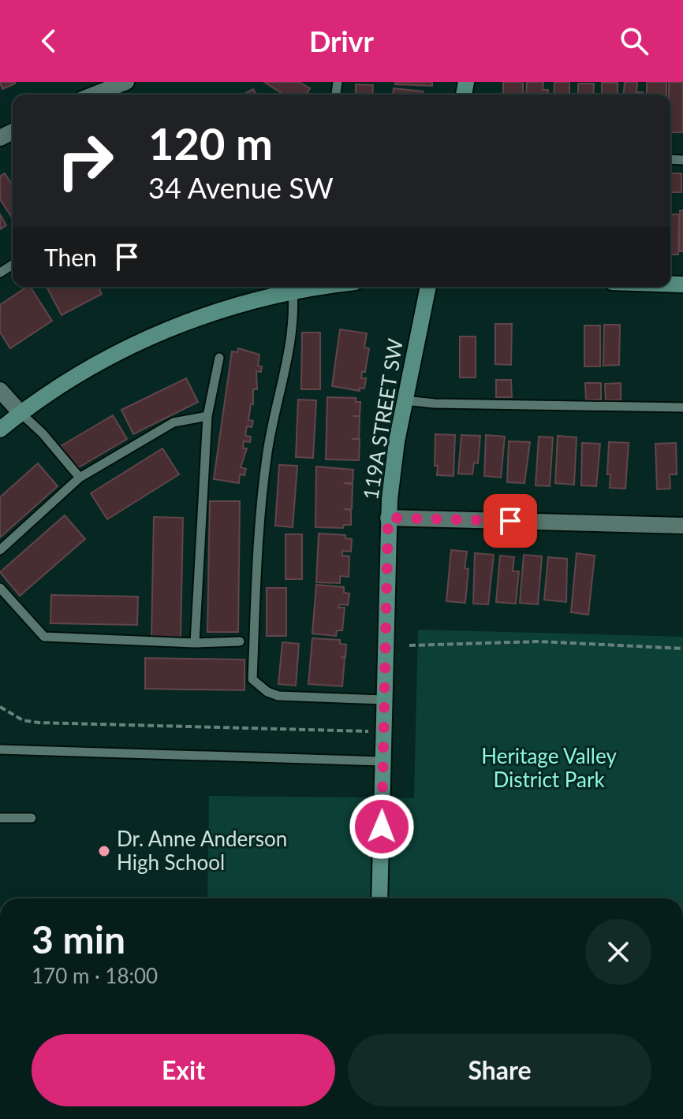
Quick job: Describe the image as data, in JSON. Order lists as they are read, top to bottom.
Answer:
{
  "streets": {
    "street": ["119A STREET SW"]
  },
  "parks": ["Heritage Valley District Park"],
  "places": ["Dr. Anne Anderson High School"],
  "page": {
    "header": "Drivr",
    "turn": ["120 m", "34 Avenue SW"],
    "then": "Then",
    "heading": ["3 min", "170 m · 18:00"],
    "buttons": ["Exit", "Share"]
  }
}
